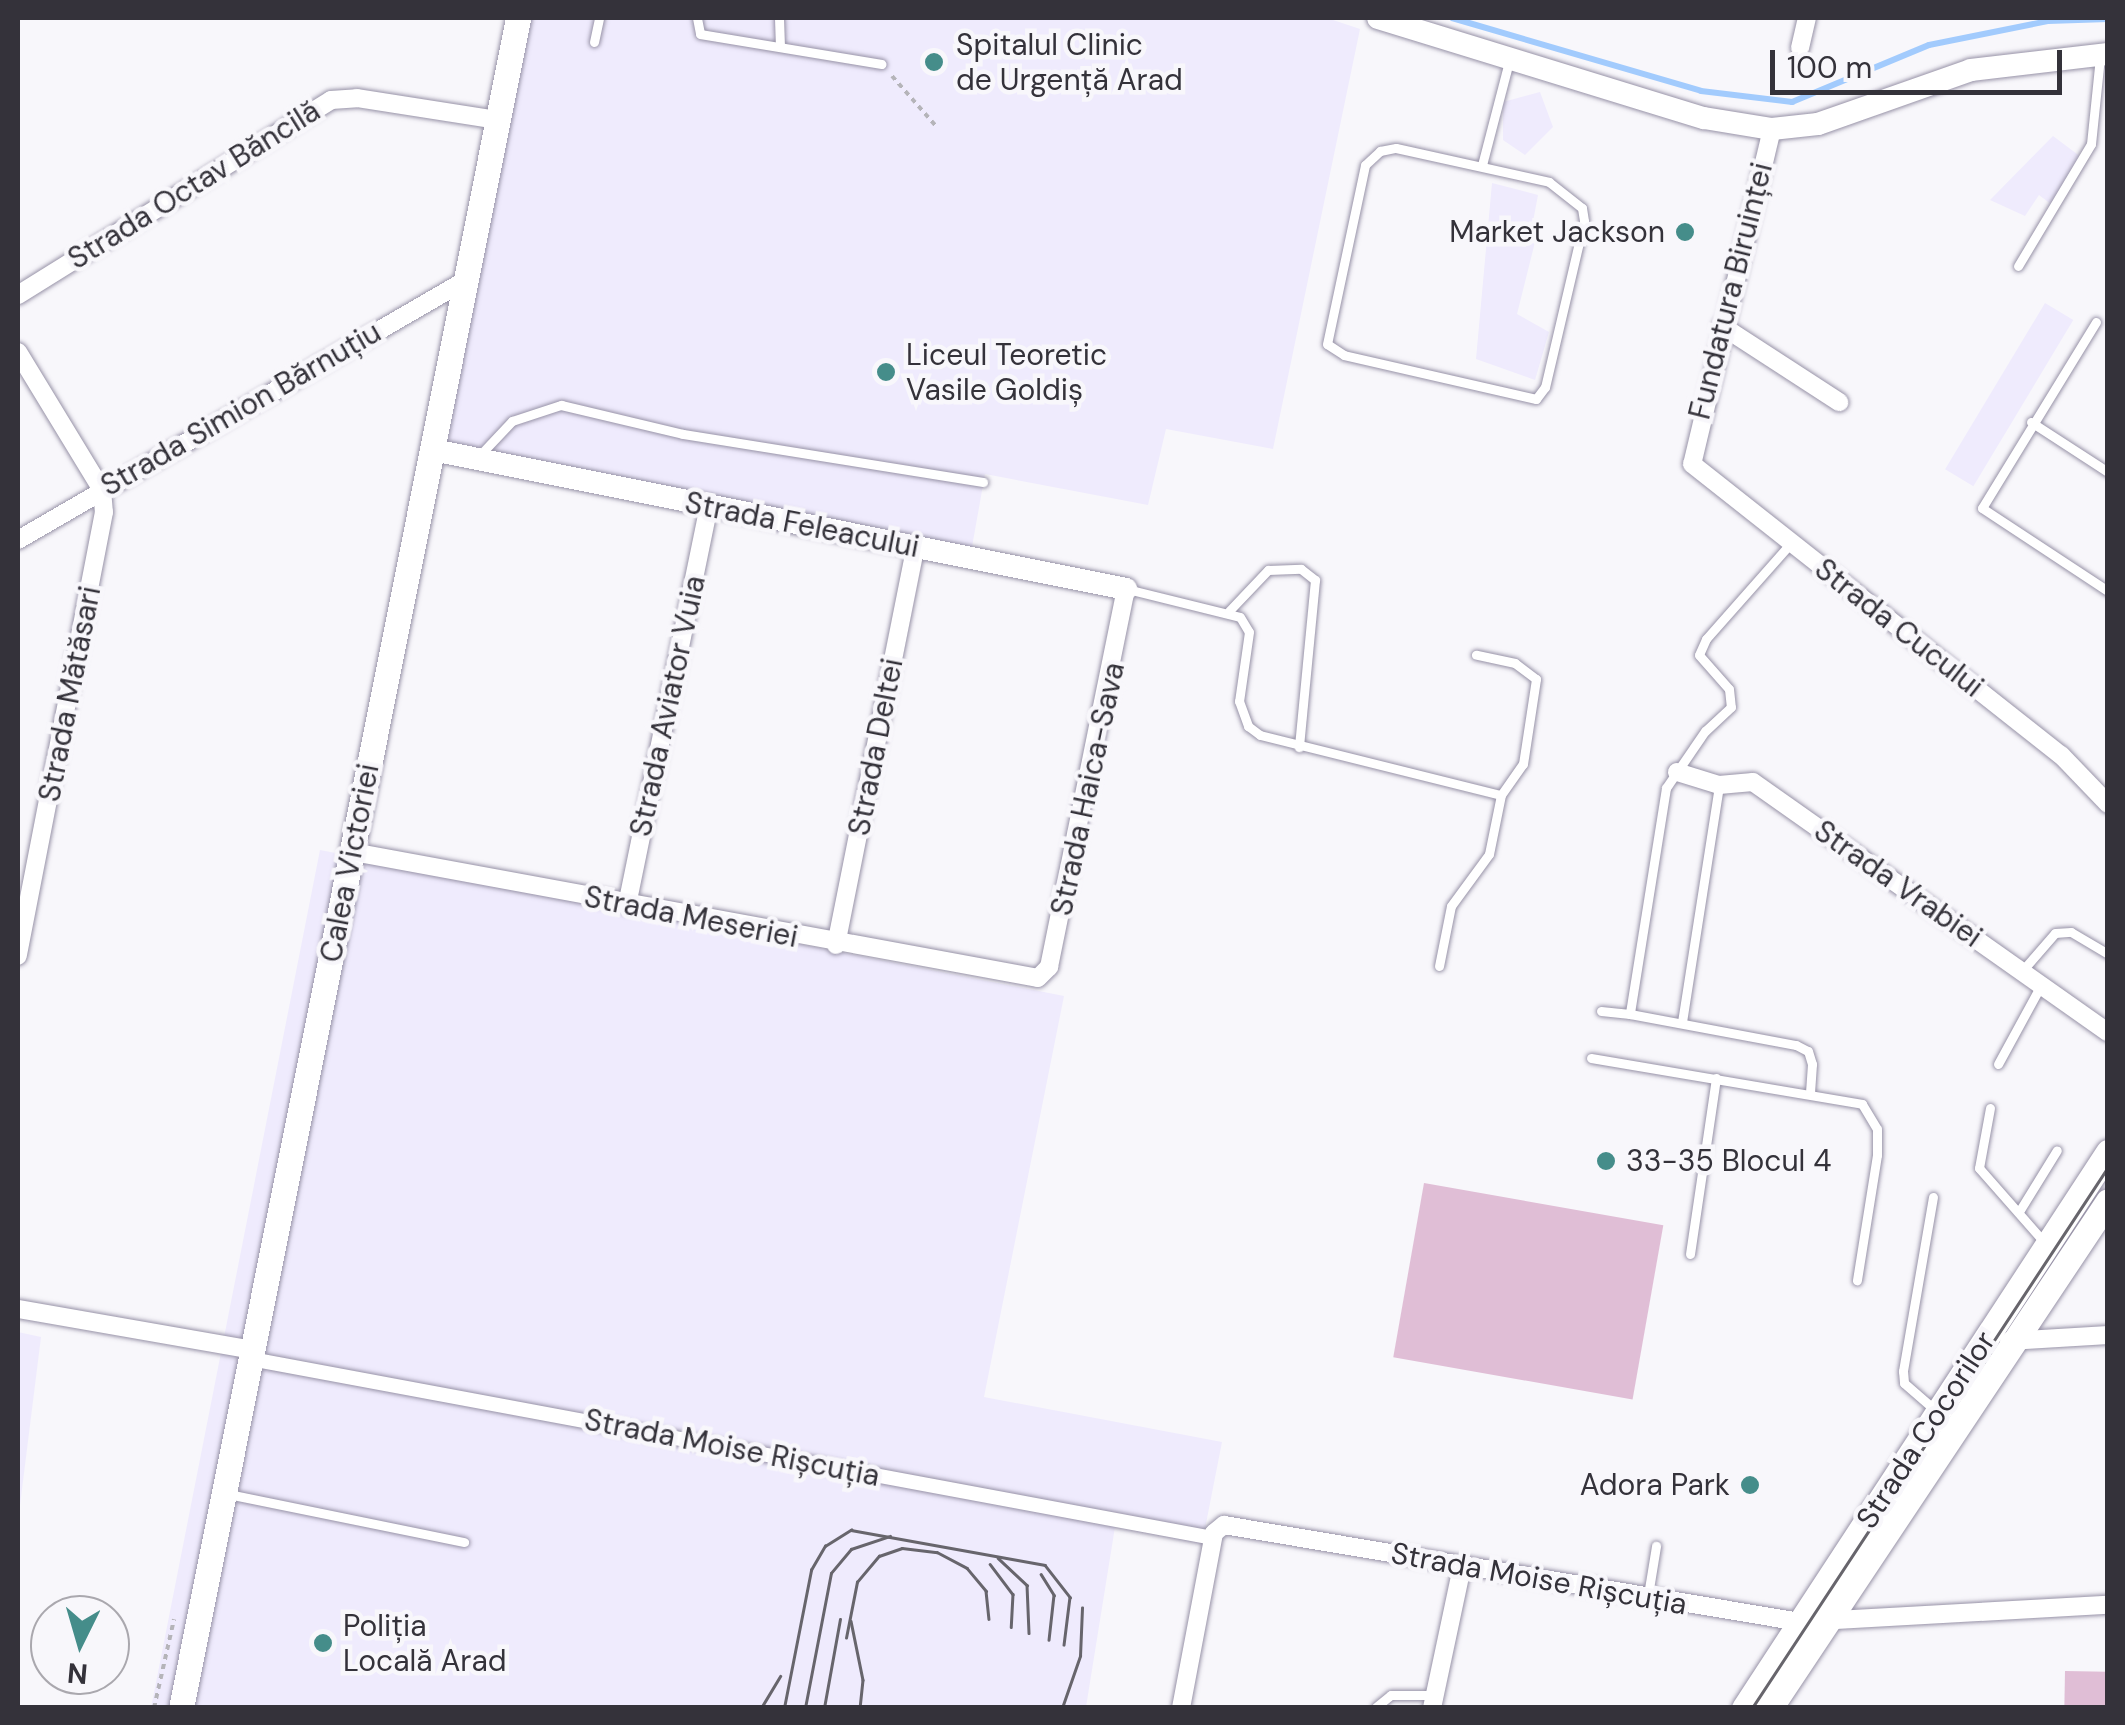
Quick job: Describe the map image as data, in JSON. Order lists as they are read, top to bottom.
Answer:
{
  "streets": {
    "main road": ["Calea Victoriei", "Strada Cocorilor"],
    "street": [
      "Strada Octav Băncilă",
      "Fundatura Biruinței",
      "Strada Simion Bărnuțiu",
      "Strada Feleacului",
      "Strada Cucului",
      "Strada Mătăsari",
      "Strada Aviator Vuia",
      "Strada Deltei",
      "Strada Haica-Sava",
      "Strada Vrabiei",
      "Strada Meseriei",
      "Strada Moise Rișcuția"
    ]
  },
  "crossings": [
    ["Strada Octav Băncilă", "Calea Victoriei"],
    ["Fundatura Biruinței", "Strada Cucului"],
    ["Strada Simion Bărnuțiu", "Strada Mătăsari"],
    ["Strada Simion Bărnuțiu", "Calea Victoriei"],
    ["Strada Feleacului", "Strada Aviator Vuia"],
    ["Strada Feleacului", "Strada Deltei"],
    ["Strada Feleacului", "Strada Haica-Sava"],
    ["Strada Feleacului", "Calea Victoriei"],
    ["Strada Aviator Vuia", "Strada Meseriei"],
    ["Strada Deltei", "Strada Meseriei"],
    ["Strada Haica-Sava", "Strada Meseriei"],
    ["Calea Victoriei", "Strada Meseriei"],
    ["Calea Victoriei", "Strada Moise Rișcuția"],
    ["Strada Cocorilor", "Strada Moise Rișcuția"]
  ],
  "places": [
    "Spitalul Clinic de Urgență Arad",
    "Market Jackson",
    "Liceul Teoretic Vasile Goldiș",
    "33-35 Blocul 4",
    "Adora Park",
    "Poliția Locală Arad"
  ],
  "scale_bar": "100 m",
  "north": "bottom"
}
